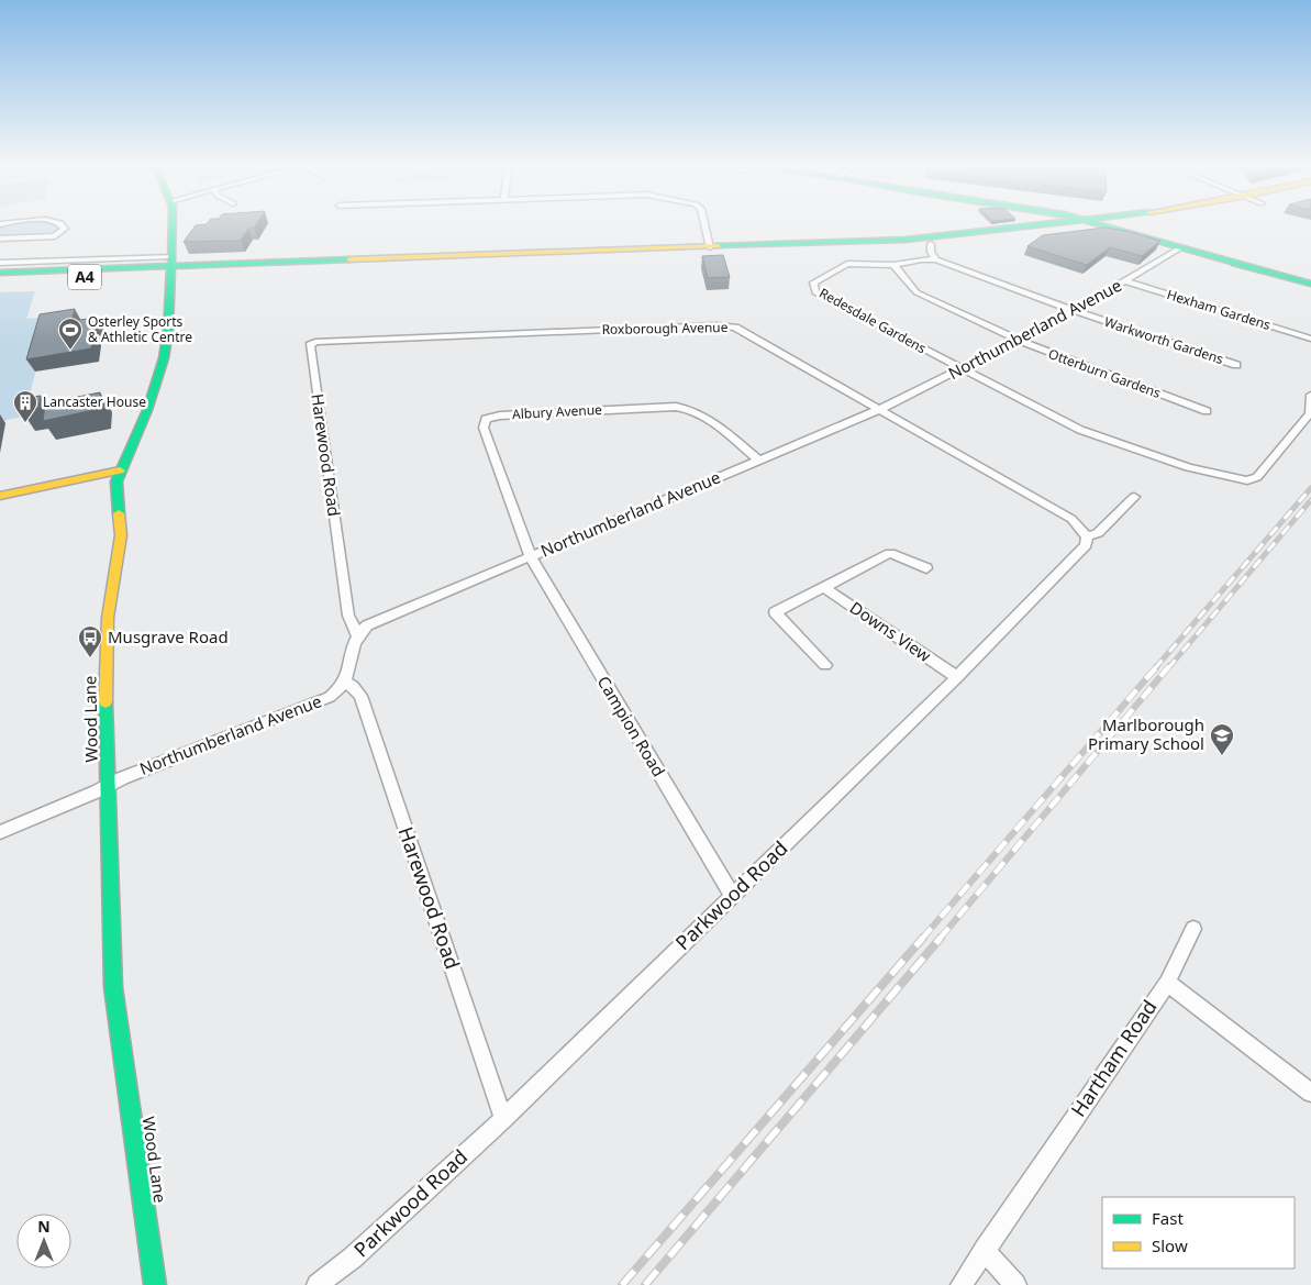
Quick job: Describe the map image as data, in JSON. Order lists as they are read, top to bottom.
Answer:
{
  "streets": {
    "main road": ["A4", "Wood Lane"],
    "street": [
      "Hexham Gardens",
      "Redesdale Gardens",
      "Roxborough Avenue",
      "Northumberland Avenue",
      "Warkworth Gardens",
      "Otterburn Gardens",
      "Albury Avenue",
      "Harewood Road",
      "Downs View",
      "Campion Road",
      "Parkwood Road",
      "Hartham Road"
    ]
  },
  "crossings": [
    ["A4", "Wood Lane"],
    ["Hexham Gardens", "Northumberland Avenue"],
    ["Redesdale Gardens", "Northumberland Avenue"],
    ["Redesdale Gardens", "Warkworth Gardens"],
    ["Redesdale Gardens", "Otterburn Gardens"],
    ["Roxborough Avenue", "Northumberland Avenue"],
    ["Roxborough Avenue", "Harewood Road"],
    ["Roxborough Avenue", "Parkwood Road"],
    ["Northumberland Avenue", "Warkworth Gardens"],
    ["Northumberland Avenue", "Otterburn Gardens"],
    ["Northumberland Avenue", "Albury Avenue"],
    ["Northumberland Avenue", "Harewood Road"],
    ["Northumberland Avenue", "Wood Lane"],
    ["Northumberland Avenue", "Campion Road"],
    ["Albury Avenue", "Campion Road"],
    ["Harewood Road", "Parkwood Road"],
    ["Downs View", "Parkwood Road"],
    ["Campion Road", "Parkwood Road"]
  ],
  "places": {
    "sports": ["Osterley Sports & Athletic Centre"],
    "building": ["Lancaster House"],
    "bus stop": ["Musgrave Road"],
    "school or university": ["Marlborough Primary School"]
  },
  "legend": ["Fast", "Slow"],
  "north": "top"
}
